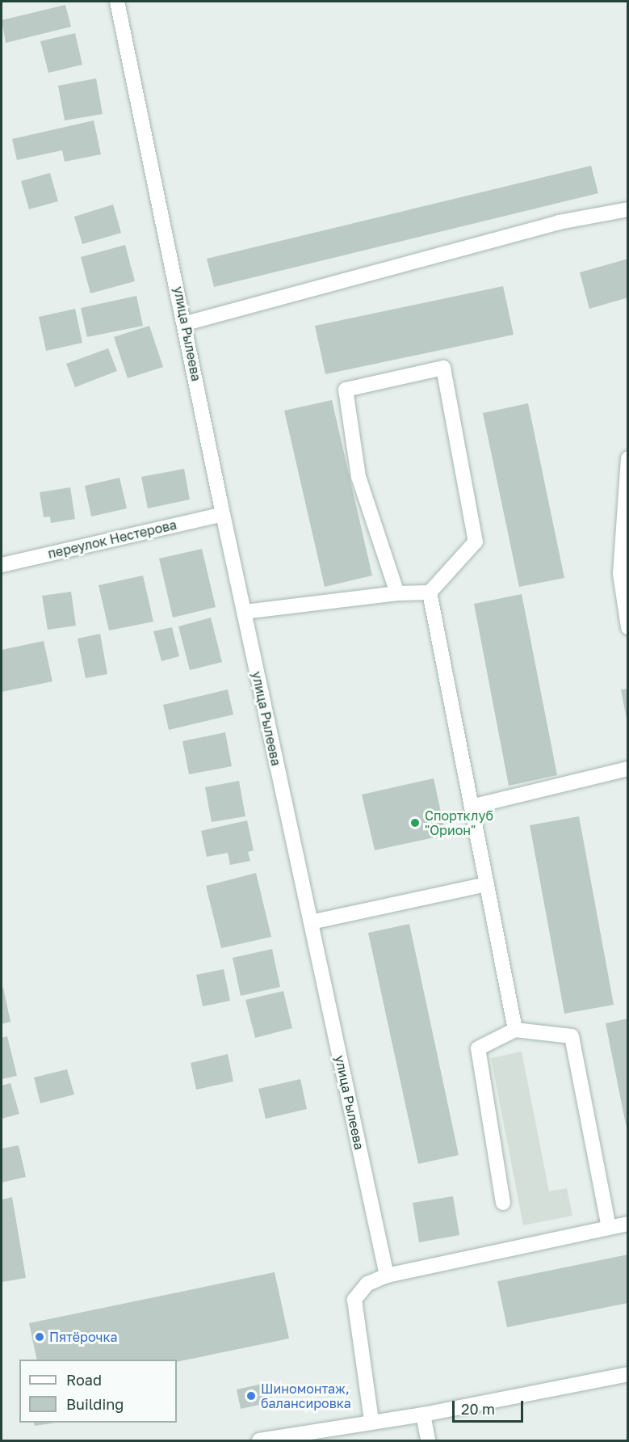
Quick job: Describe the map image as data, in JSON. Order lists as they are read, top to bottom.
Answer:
{
  "streets": {
    "street": ["улица Рылеева", "переулок Нестерова"]
  },
  "crossings": [
    ["улица Рылеева", "переулок Нестерова"]
  ],
  "places": ["Спортклуб \"Орион\"", "Пятёрочка", "Шиномонтаж, балансировка"],
  "legend": ["Road", "Building"],
  "scale_bar": "20 m"
}
